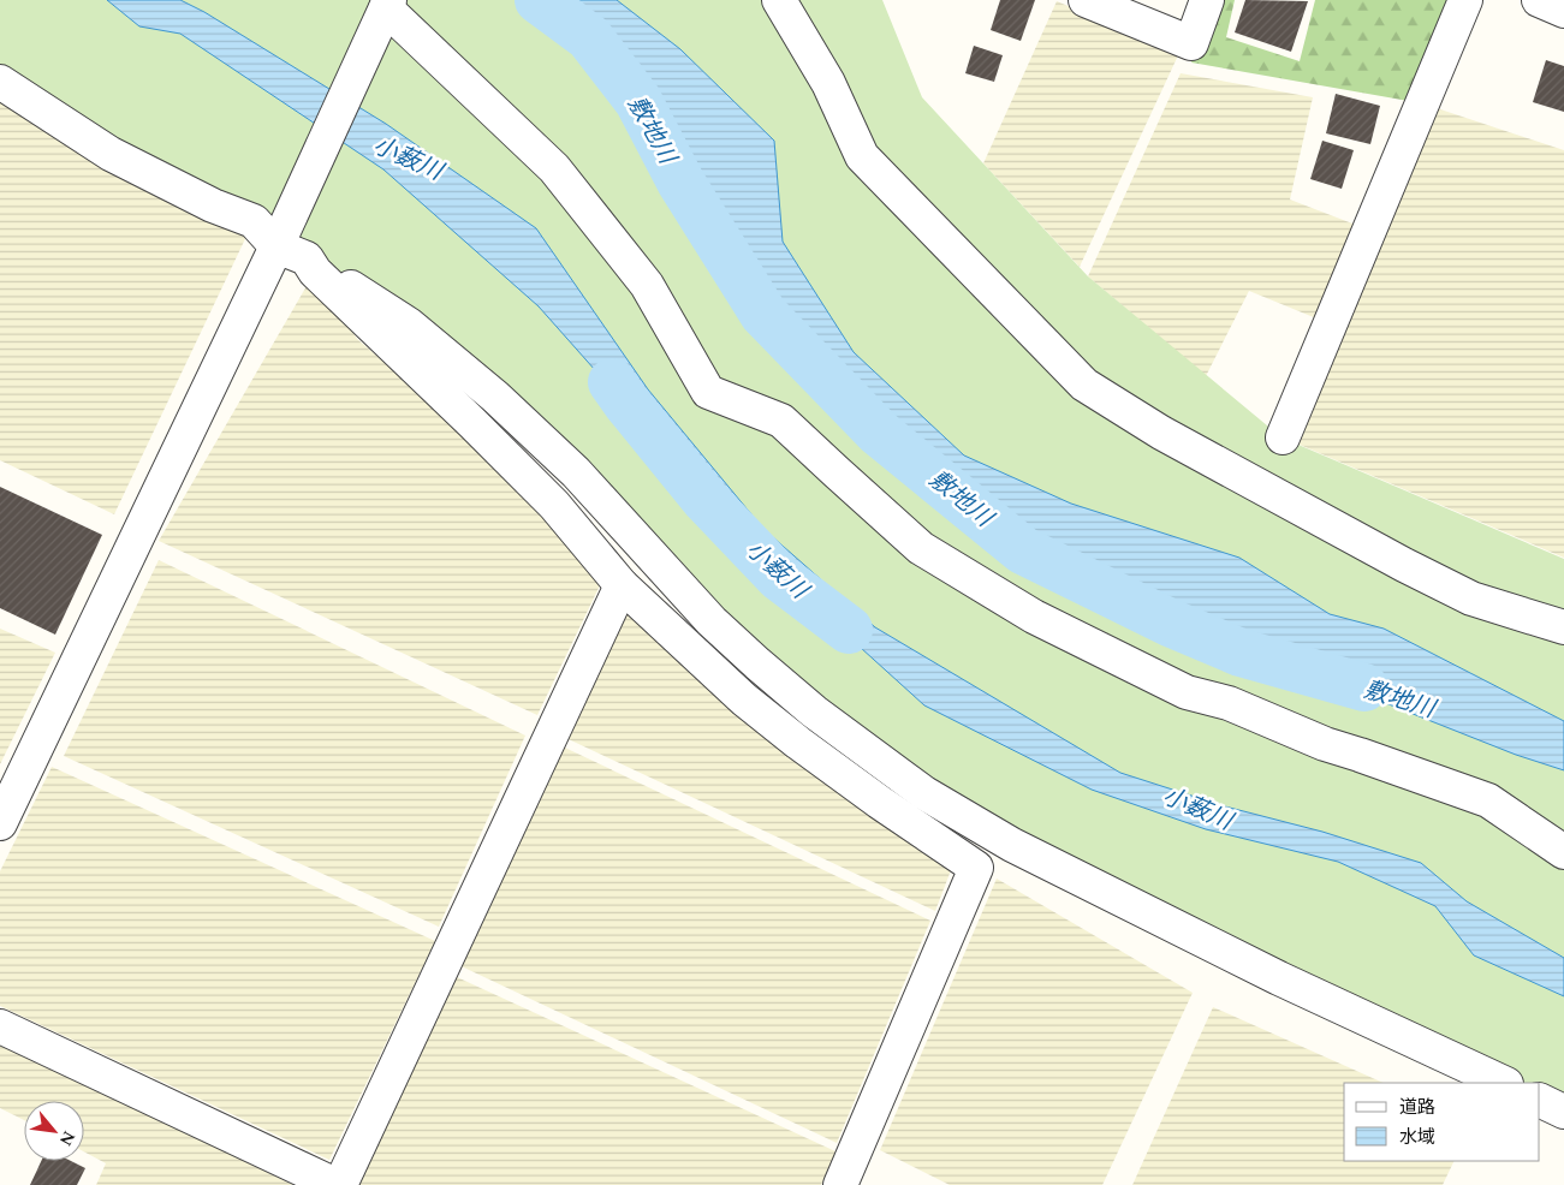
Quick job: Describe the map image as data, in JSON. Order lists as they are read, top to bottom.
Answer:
{
  "water": ["敷地川", "小薮川"],
  "legend": ["道路", "水域"],
  "north": "bottom right"
}
